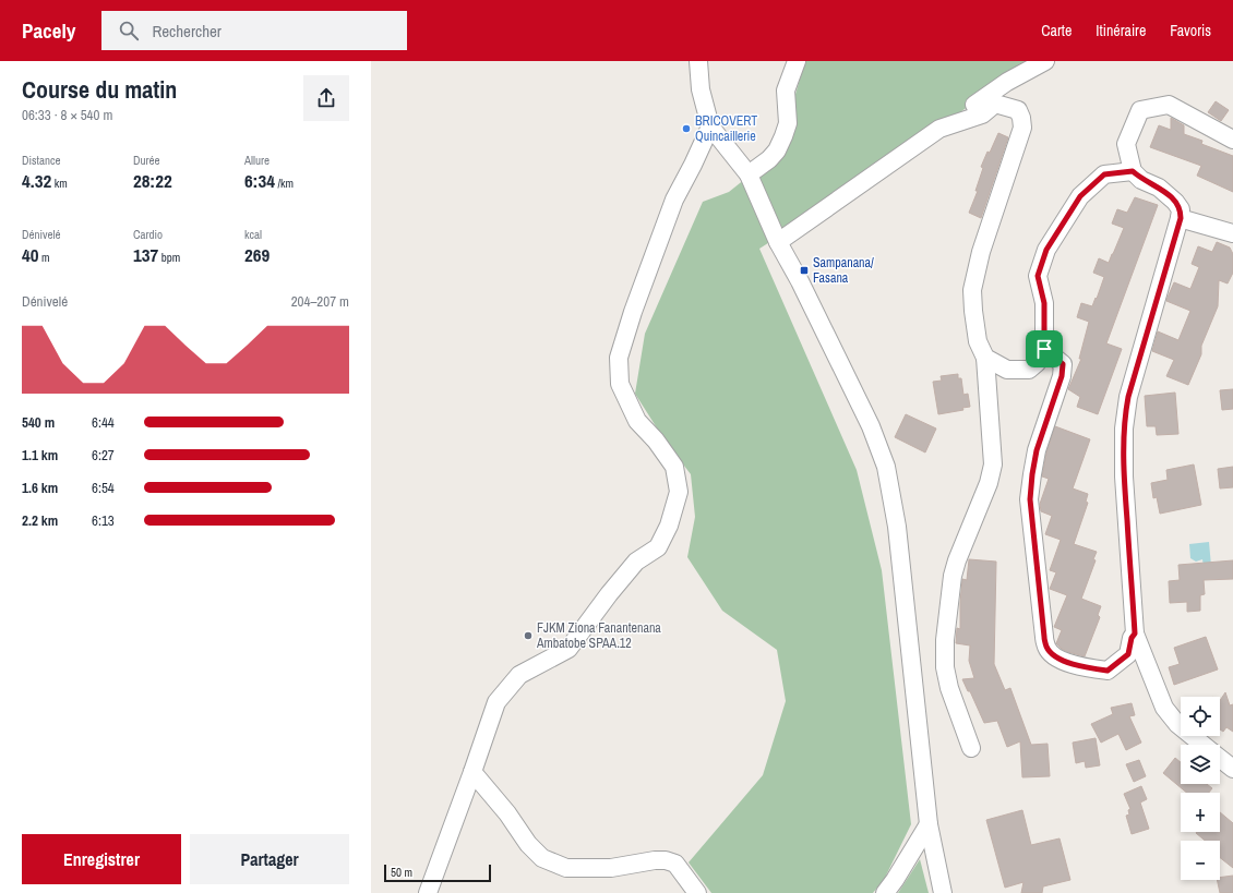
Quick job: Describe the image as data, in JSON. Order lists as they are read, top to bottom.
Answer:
{
  "places": {
    "other": ["BRICOVERT Quincaillerie", "FJKM Ziona Fanantenana Ambatobe SPAA.12"],
    "transit": ["Sampanana/ Fasana"]
  },
  "scale_bar": "50 m",
  "page": {
    "header": "Pacely",
    "search": "Rechercher",
    "nav": ["Carte", "Itinéraire", "Favoris"],
    "heading": ["Course du matin", "06:33 · 8 × 540 m"],
    "stats": [
      ["Distance", "4.32 km"],
      ["Durée", "28:22"],
      ["Allure", "6:34 /km"],
      ["Dénivelé", "40 m"],
      ["Cardio", "137 bpm"],
      ["kcal", "269"]
    ],
    "chart": ["Dénivelé", "204–207 m"],
    "list": [
      {
        "name": "540 m",
        "note": "6:44"
      },
      {
        "name": "1.1 km",
        "note": "6:27"
      },
      {
        "name": "1.6 km",
        "note": "6:54"
      },
      {
        "name": "2.2 km",
        "note": "6:13"
      }
    ],
    "map_buttons": ["+", "−"],
    "buttons": ["Enregistrer", "Partager"],
    "scale": "50 m"
  }
}
